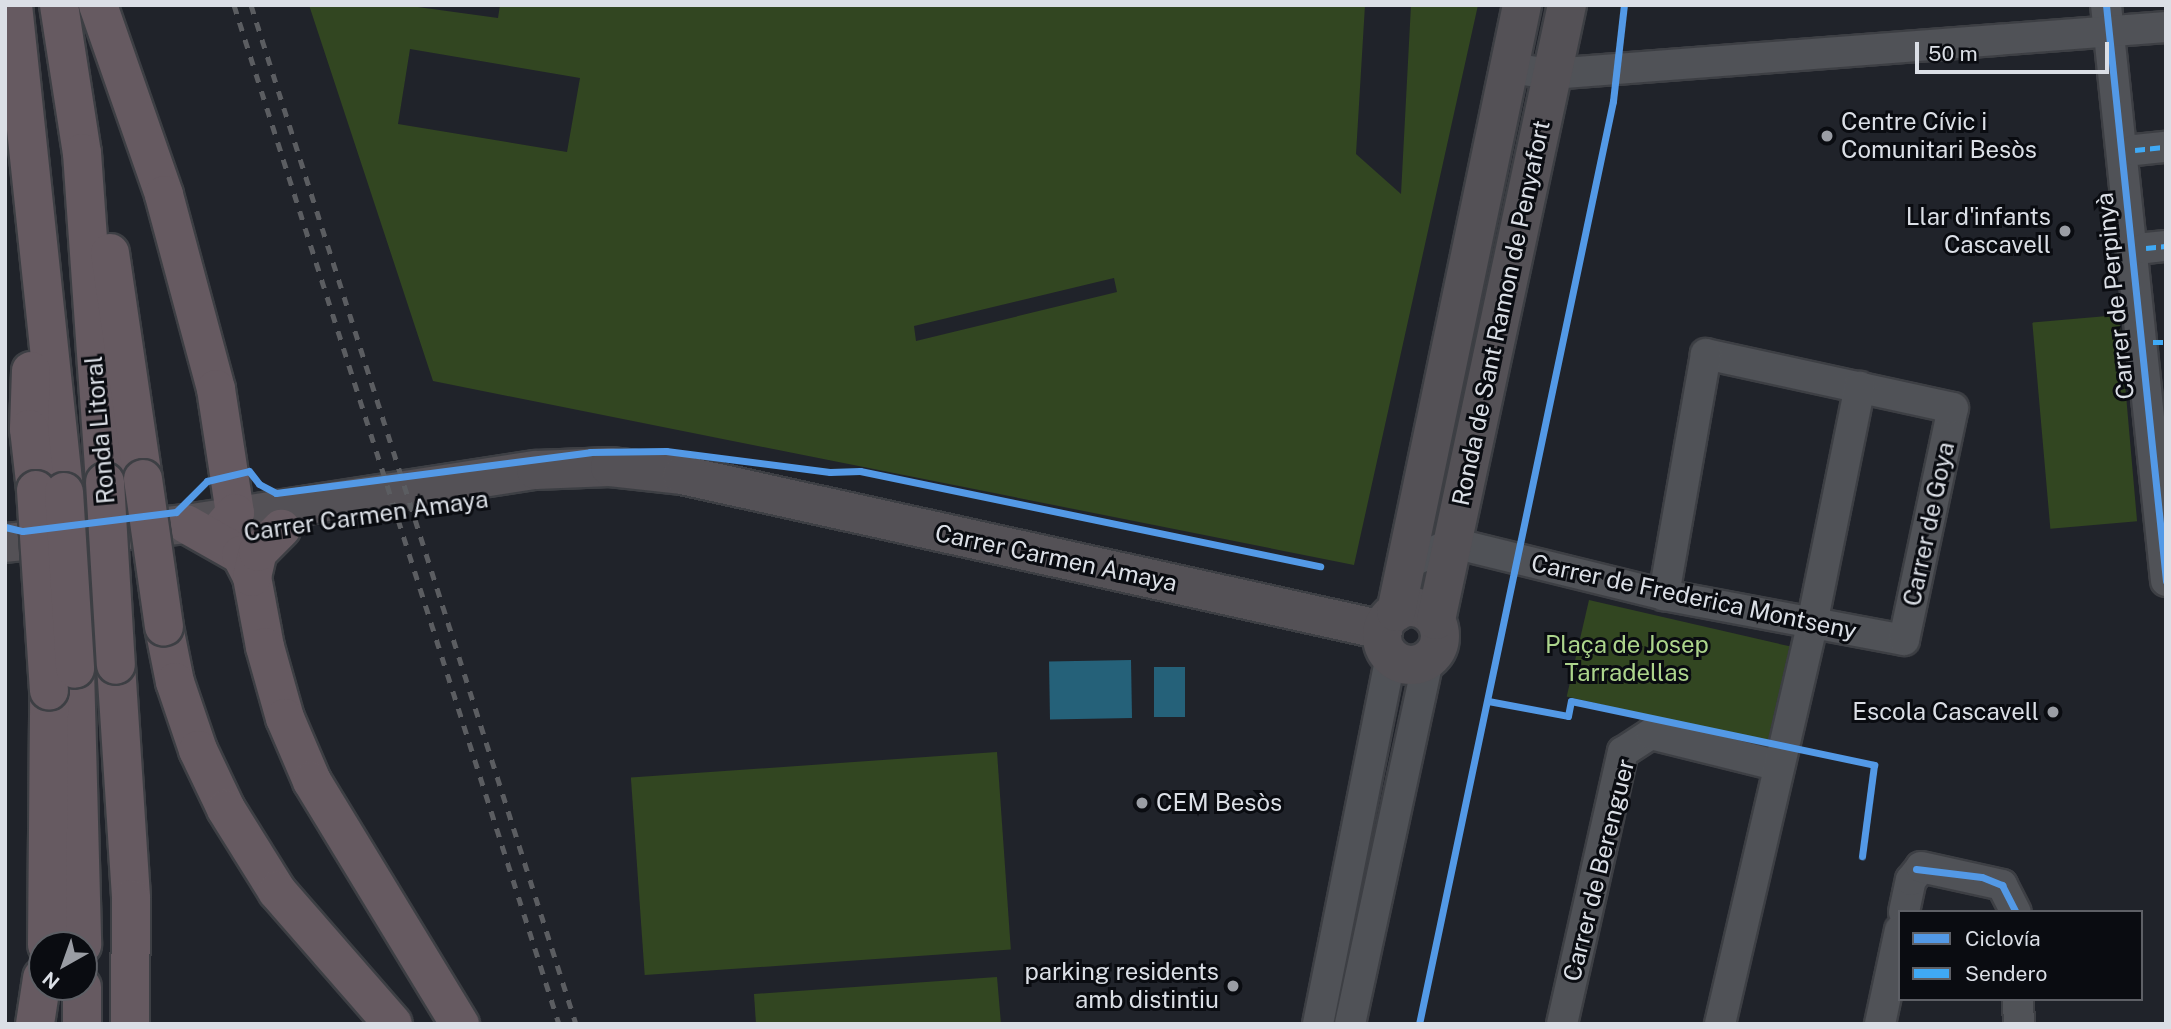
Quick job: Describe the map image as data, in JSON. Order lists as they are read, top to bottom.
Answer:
{
  "streets": {
    "highway": ["Ronda Litoral"],
    "street": [
      "Carrer de Perpinyà",
      "Ronda de Sant Ramon de Penyafort",
      "Carrer Carmen Amaya",
      "Carrer de Goya",
      "Carrer de Frederica Montseny",
      "Carrer de Berenguer"
    ]
  },
  "crossings": [
    ["Ronda de Sant Ramon de Penyafort", "Carrer Carmen Amaya"],
    ["Ronda de Sant Ramon de Penyafort", "Carrer de Frederica Montseny"],
    ["Carrer de Goya", "Carrer de Frederica Montseny"]
  ],
  "parks": ["Plaça de Josep Tarradellas"],
  "places": [
    "Centre Cívic i Comunitari Besòs",
    "Llar d'infants Cascavell",
    "Escola Cascavell",
    "CEM Besòs",
    "parking residents amb distintiu"
  ],
  "legend": ["Ciclovía", "Sendero"],
  "scale_bar": "50 m",
  "north": "bottom left"
}
